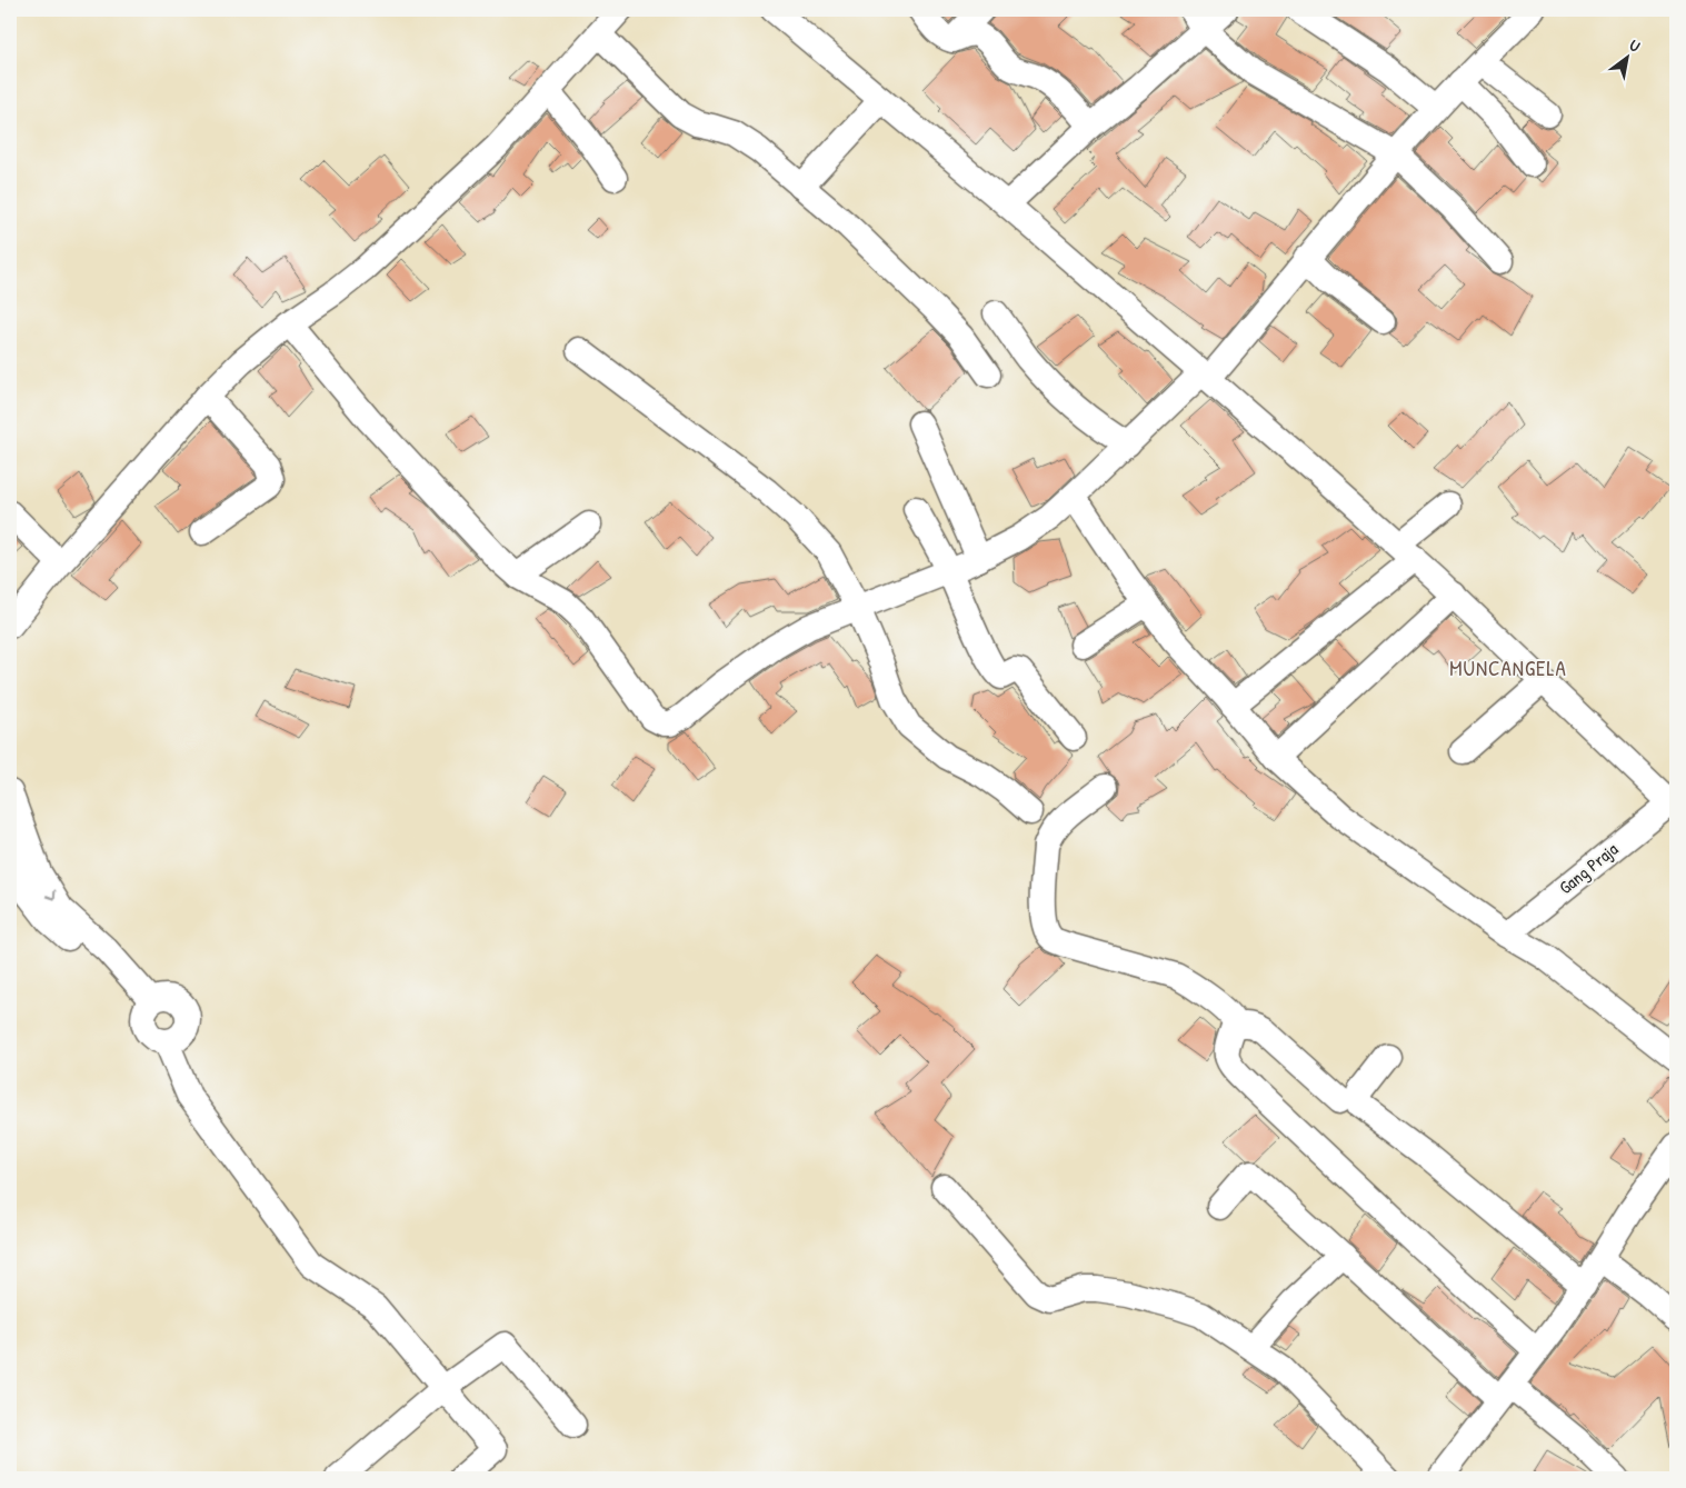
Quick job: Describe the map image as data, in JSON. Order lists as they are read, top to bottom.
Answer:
{
  "streets": {
    "street": ["Gang Praja"]
  },
  "districts": ["MUNCANGELA"],
  "north": "top right"
}
